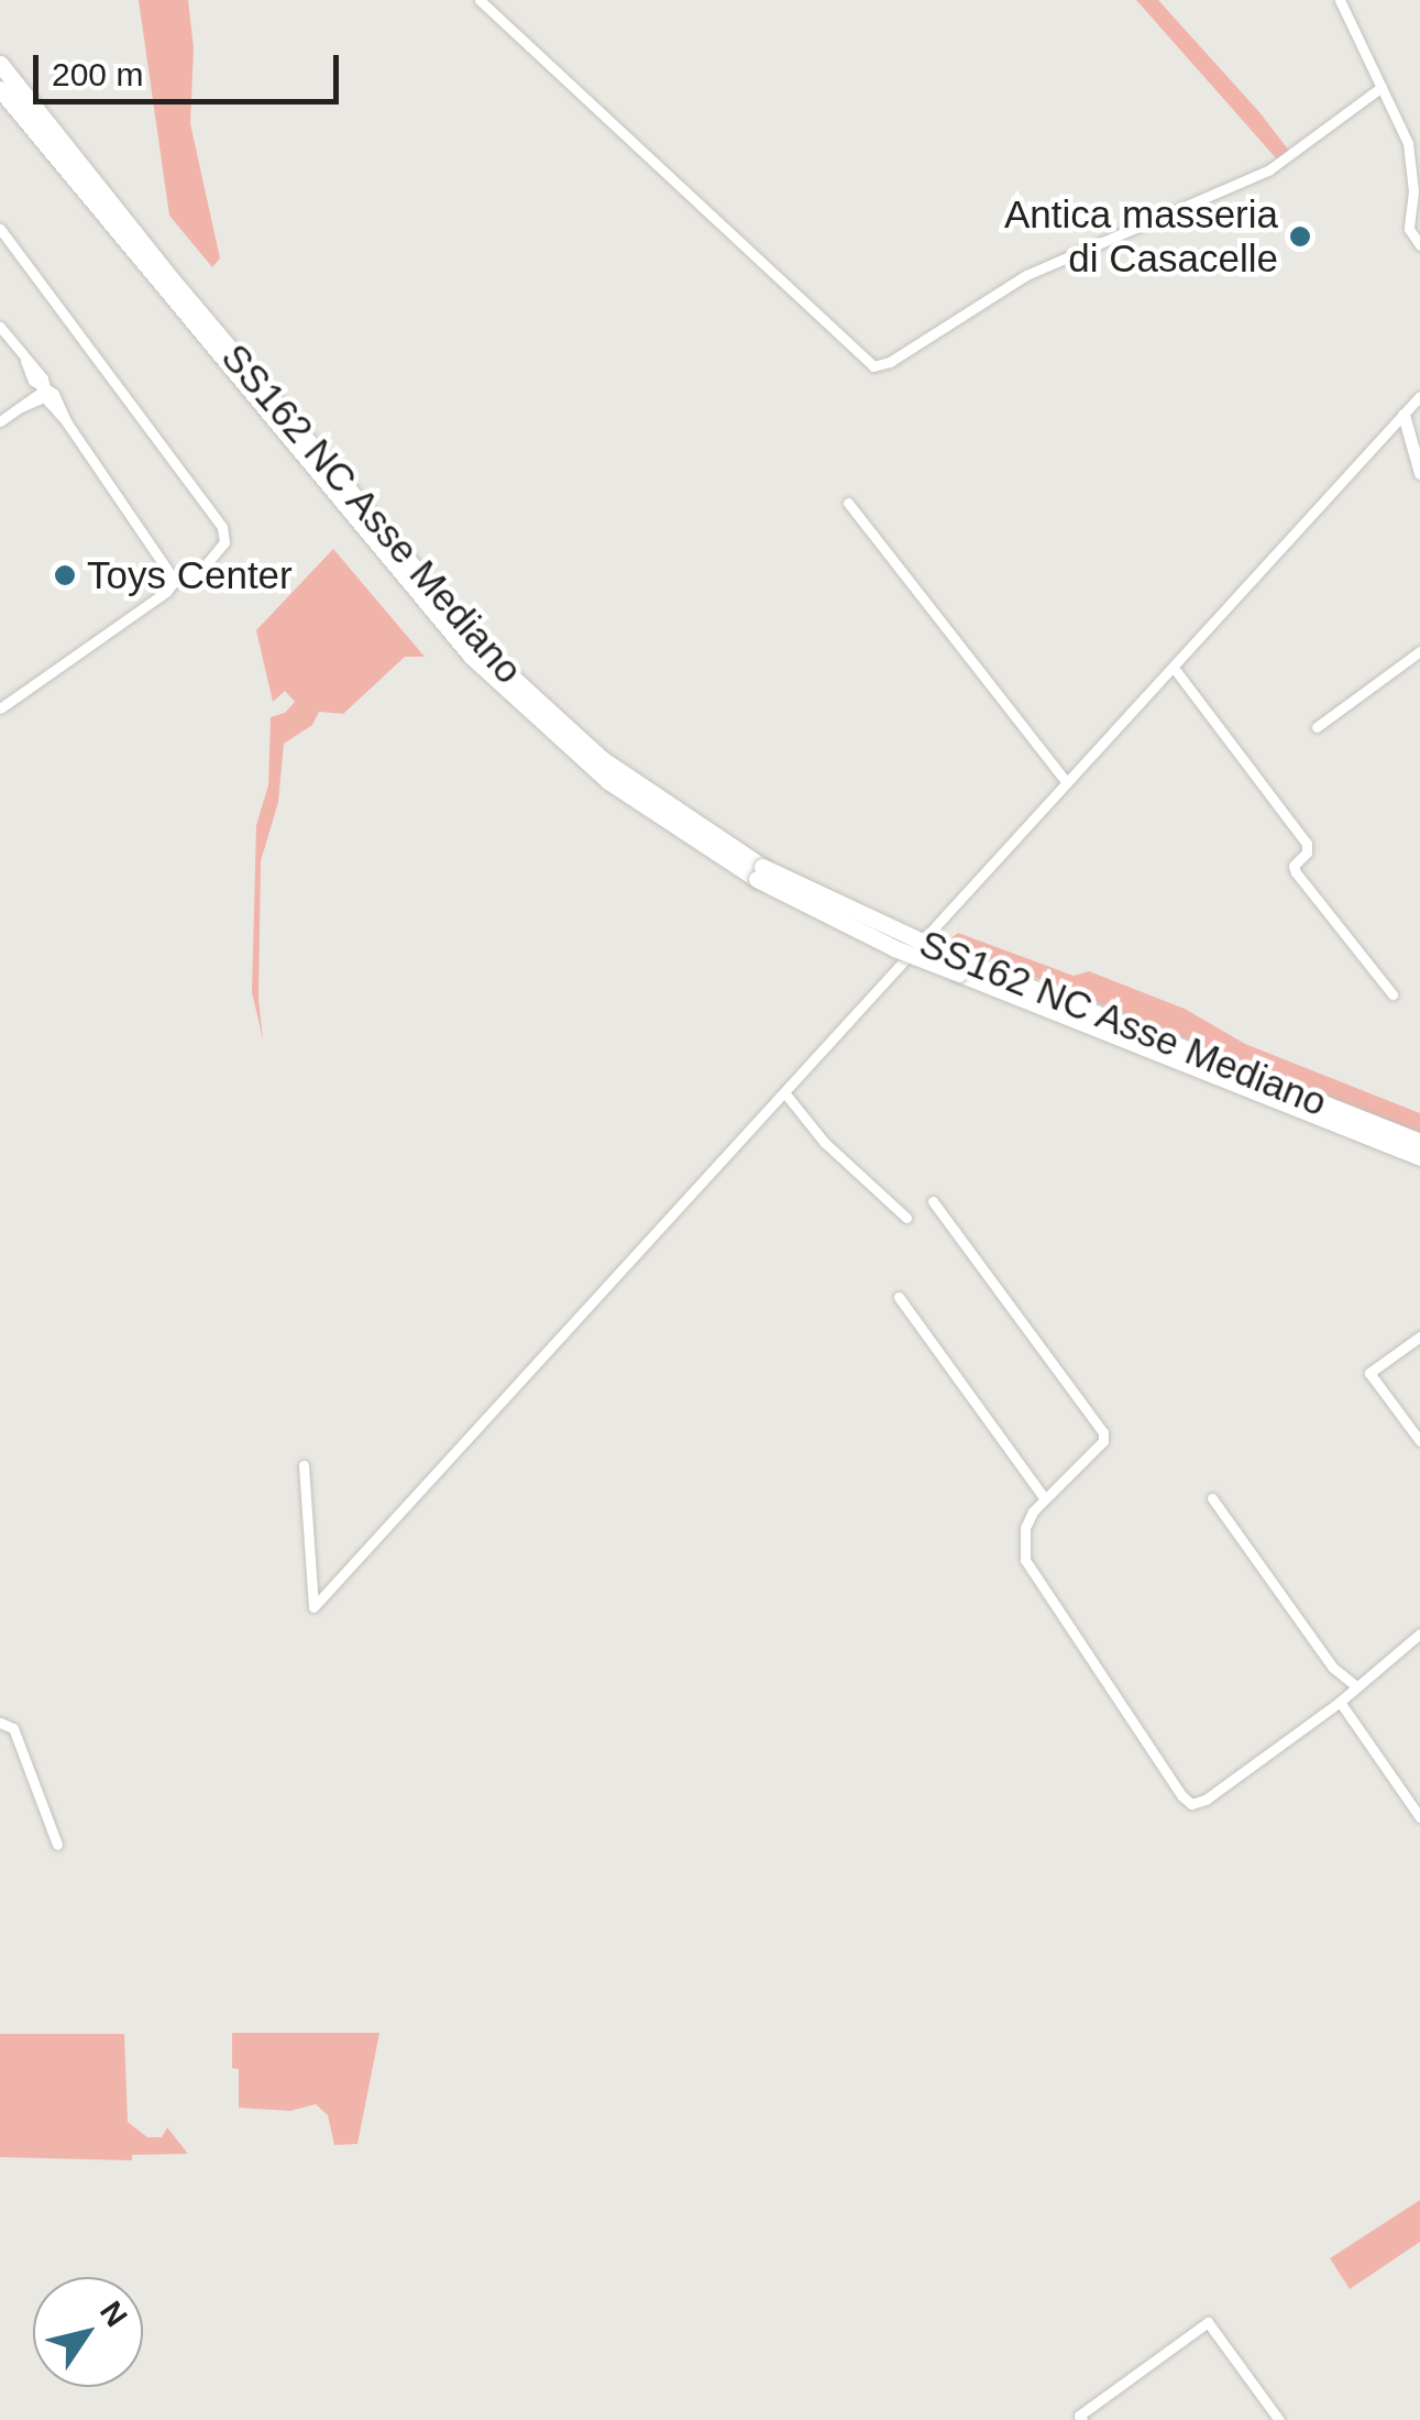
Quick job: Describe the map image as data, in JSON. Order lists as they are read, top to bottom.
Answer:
{
  "streets": {
    "highway": ["SS162 NC Asse Mediano"]
  },
  "places": ["Antica masseria di Casacelle", "Toys Center"],
  "scale_bar": "200 m",
  "north": "top right"
}
